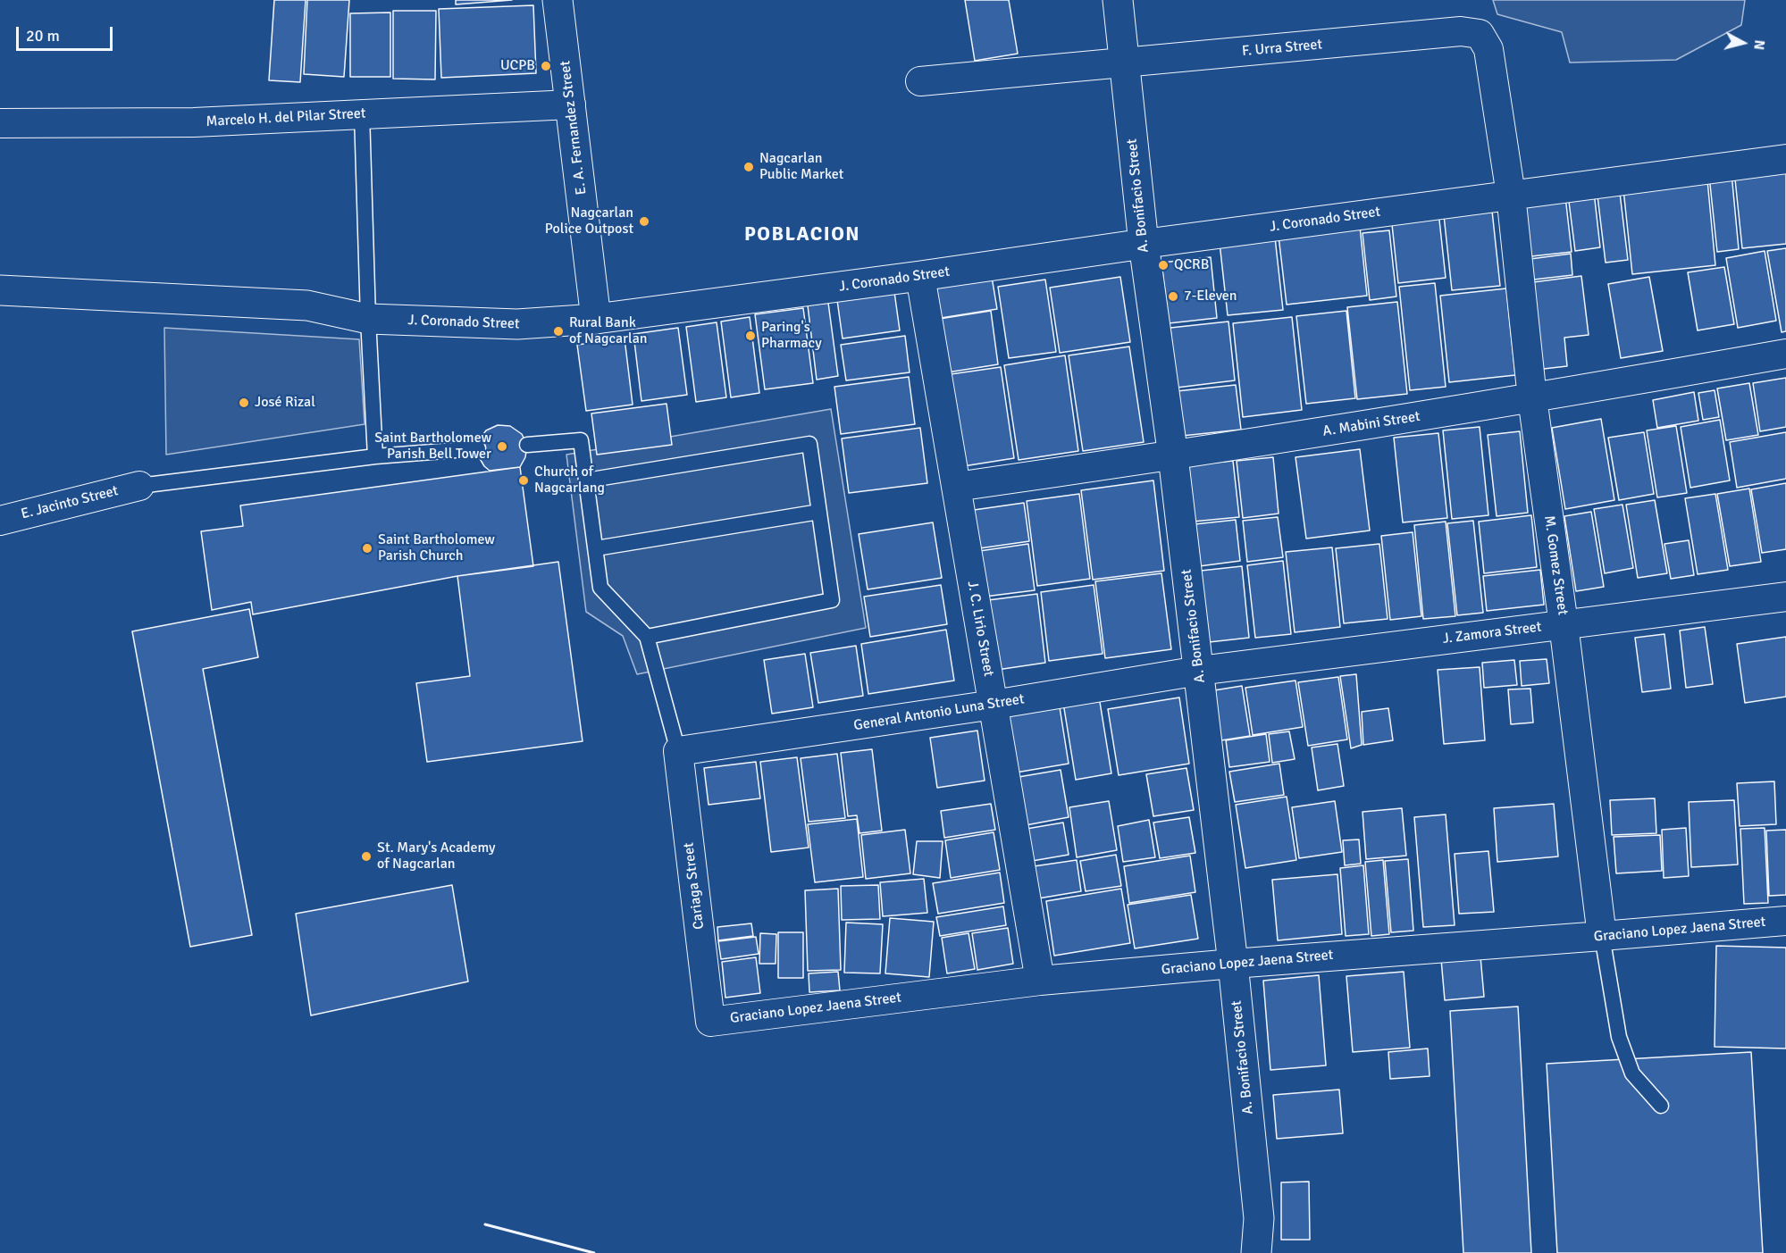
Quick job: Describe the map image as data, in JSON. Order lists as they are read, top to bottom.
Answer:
{
  "streets": {
    "main road": ["E. A. Fernandez Street", "A. Bonifacio Street", "J. Coronado Street"],
    "street": [
      "F. Urra Street",
      "Marcelo H. del Pilar Street",
      "A. Mabini Street",
      "E. Jacinto Street",
      "M. Gomez Street",
      "J. C. Lirio Street",
      "J. Zamora Street",
      "General Antonio Luna Street",
      "Cariaga Street",
      "Graciano Lopez Jaena Street"
    ]
  },
  "crossings": [
    ["F. Urra Street", "A. Bonifacio Street"],
    ["F. Urra Street", "J. Coronado Street"],
    ["F. Urra Street", "M. Gomez Street"],
    ["Marcelo H. del Pilar Street", "E. A. Fernandez Street"],
    ["E. A. Fernandez Street", "J. Coronado Street"],
    ["A. Bonifacio Street", "J. Coronado Street"],
    ["A. Bonifacio Street", "A. Mabini Street"],
    ["A. Bonifacio Street", "J. Zamora Street"],
    ["A. Bonifacio Street", "General Antonio Luna Street"],
    ["A. Bonifacio Street", "Graciano Lopez Jaena Street"],
    ["J. Coronado Street", "M. Gomez Street"],
    ["J. Coronado Street", "J. C. Lirio Street"],
    ["A. Mabini Street", "M. Gomez Street"],
    ["A. Mabini Street", "J. C. Lirio Street"],
    ["M. Gomez Street", "J. Zamora Street"],
    ["M. Gomez Street", "Graciano Lopez Jaena Street"],
    ["J. C. Lirio Street", "General Antonio Luna Street"],
    ["J. C. Lirio Street", "Graciano Lopez Jaena Street"],
    ["J. Zamora Street", "General Antonio Luna Street"],
    ["General Antonio Luna Street", "Cariaga Street"],
    ["Cariaga Street", "Graciano Lopez Jaena Street"]
  ],
  "districts": ["POBLACION"],
  "places": [
    "UCPB",
    "Nagcarlan Public Market",
    "Nagcarlan Police Outpost",
    "QCRB",
    "7-Eleven",
    "Rural Bank of Nagcarlan",
    "Paring's Pharmacy",
    "José Rizal",
    "Saint Bartholomew Parish Bell Tower",
    "Church of Nagcarlang",
    "Saint Bartholomew Parish Church",
    "St. Mary's Academy of Nagcarlan"
  ],
  "scale_bar": "20 m",
  "north": "right"
}
